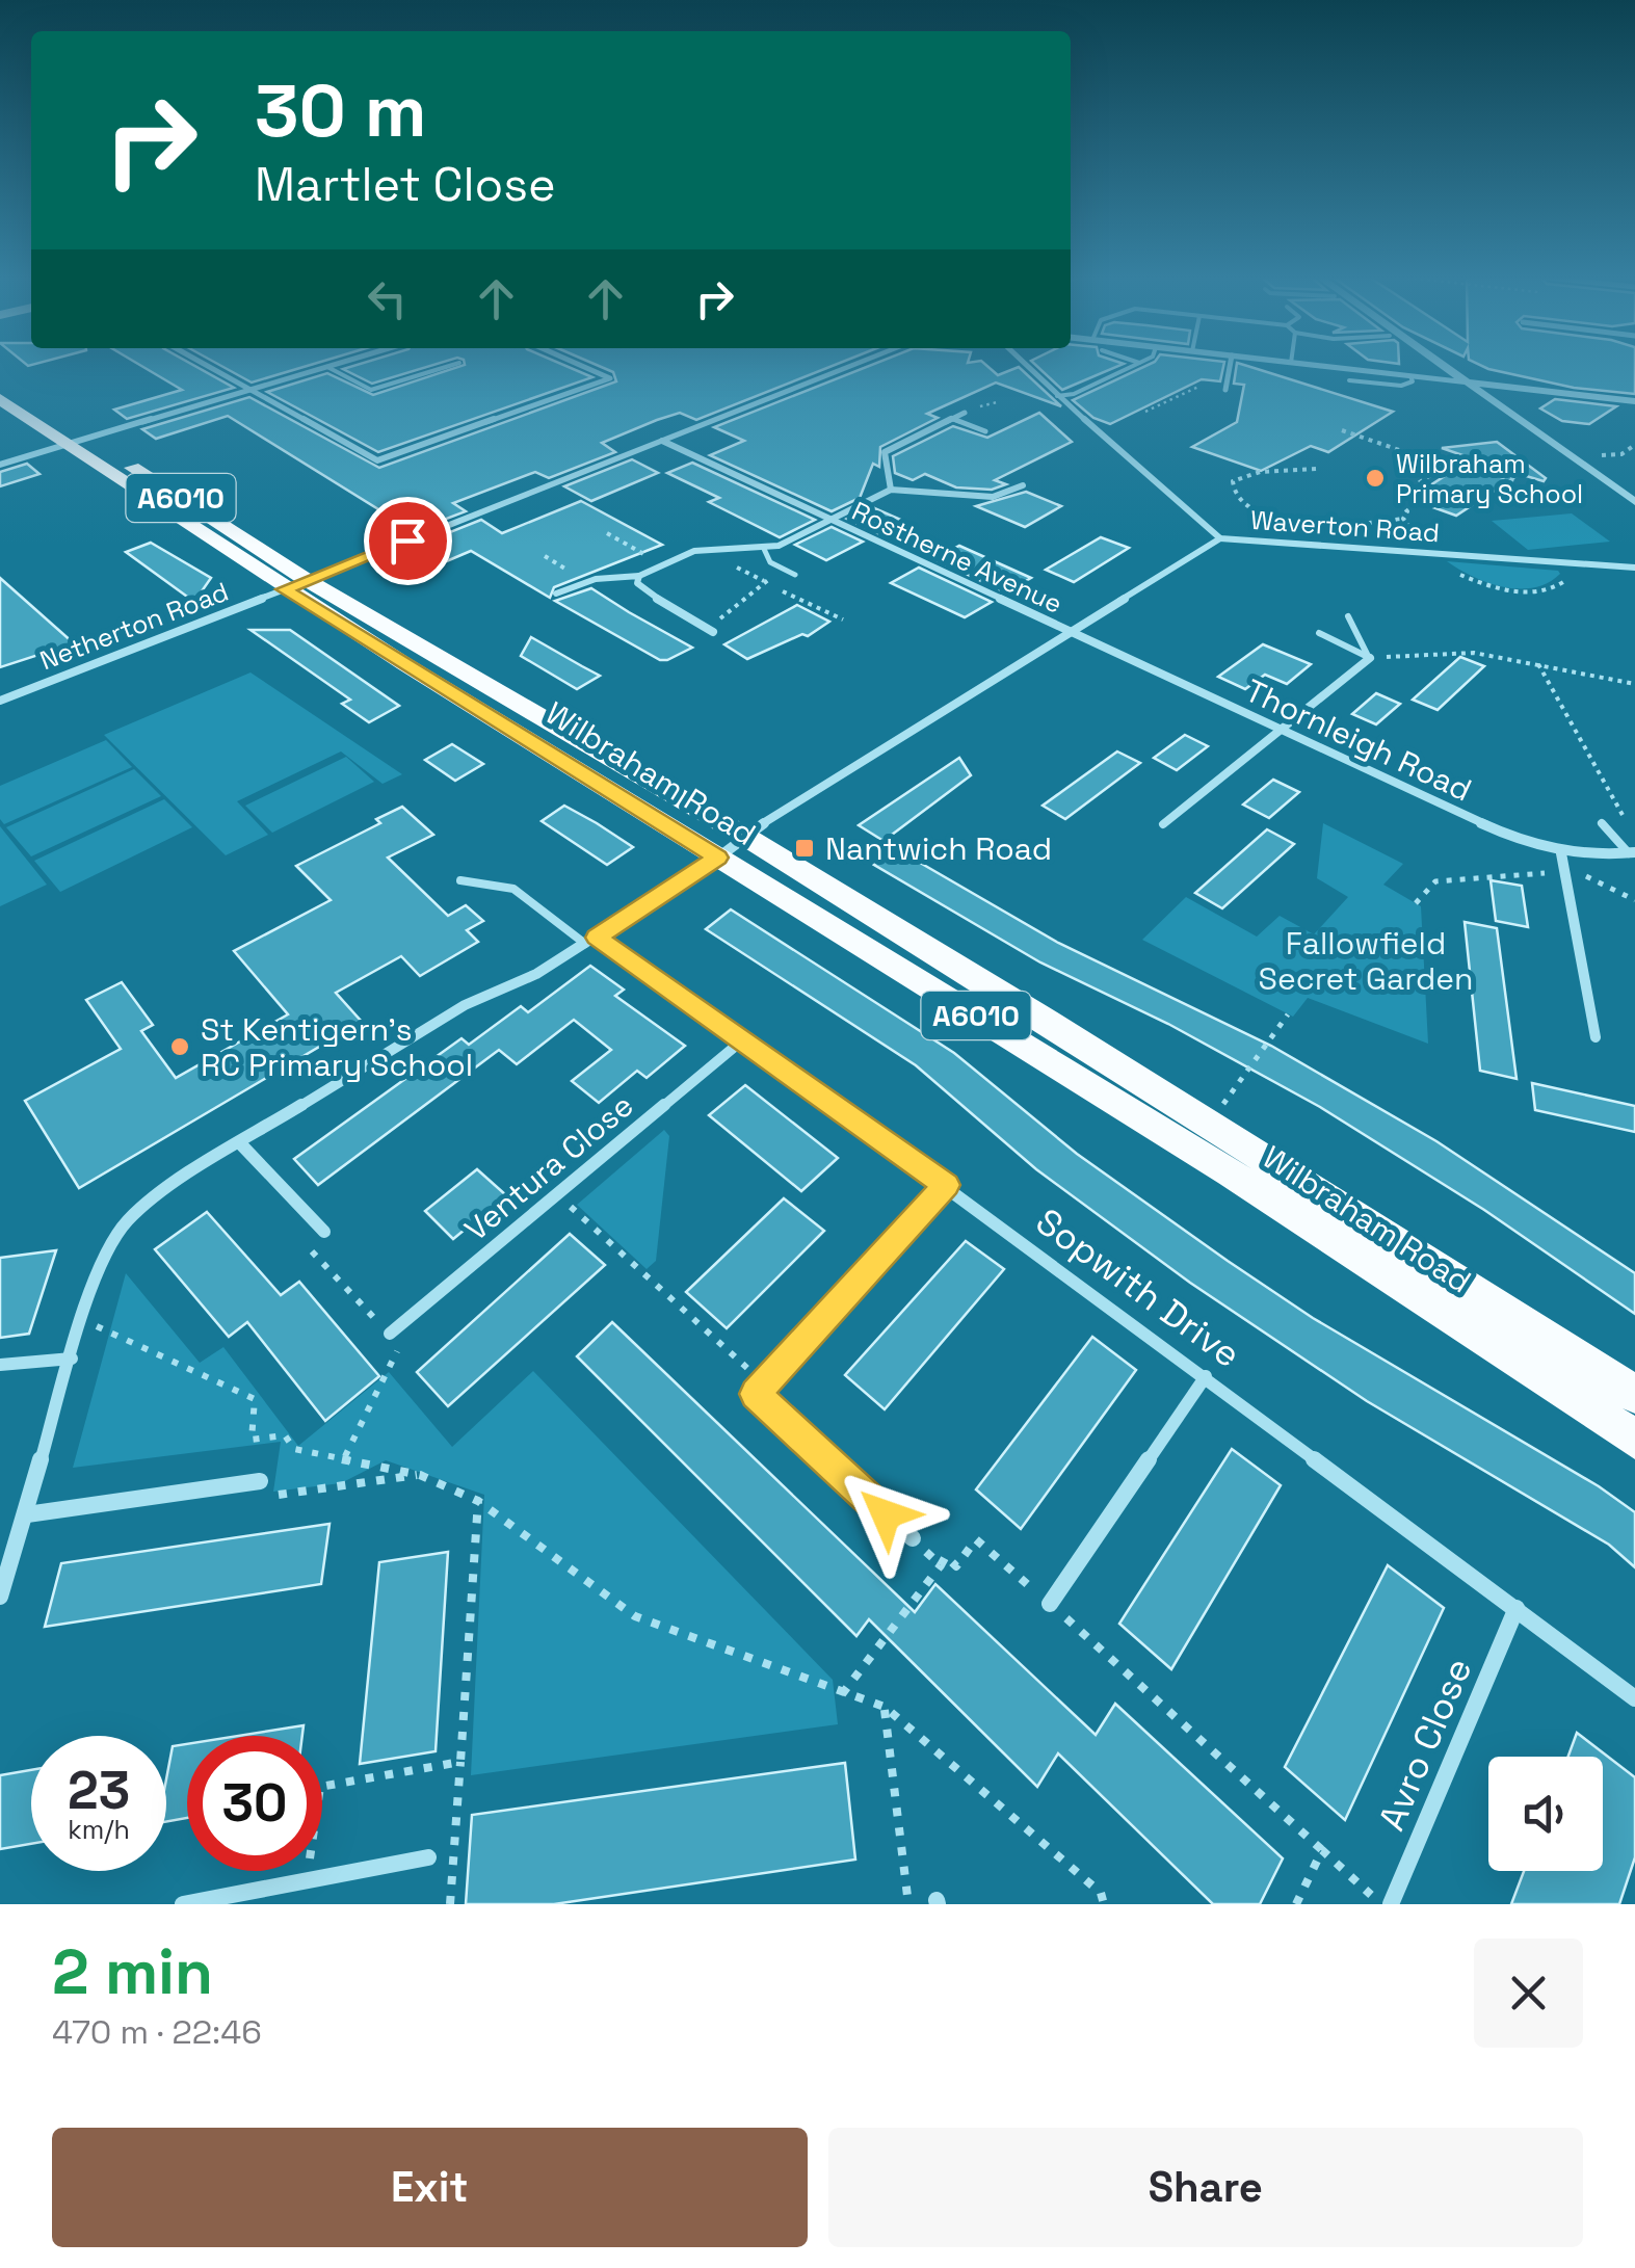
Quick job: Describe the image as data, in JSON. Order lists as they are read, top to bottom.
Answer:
{
  "streets": {
    "highway": ["A6010", "Wilbraham Road"],
    "street": [
      "Waverton Road",
      "Rostherne Avenue",
      "Netherton Road",
      "Thornleigh Road",
      "Ventura Close",
      "Sopwith Drive",
      "Avro Close"
    ]
  },
  "crossings": [
    ["Rostherne Avenue", "Thornleigh Road"],
    ["Netherton Road", "Wilbraham Road"],
    ["Ventura Close", "Sopwith Drive"],
    ["Sopwith Drive", "Avro Close"]
  ],
  "parks": ["Fallowfield Secret Garden"],
  "places": {
    "other": ["Wilbraham Primary School", "St Kentigern's RC Primary School"],
    "transit": ["Nantwich Road"]
  },
  "page": {
    "turn": ["30 m", "Martlet Close"],
    "speed": "23 km/h",
    "limit": "30",
    "heading": ["2 min", "470 m · 22:46"],
    "buttons": ["Exit", "Share"]
  }
}
